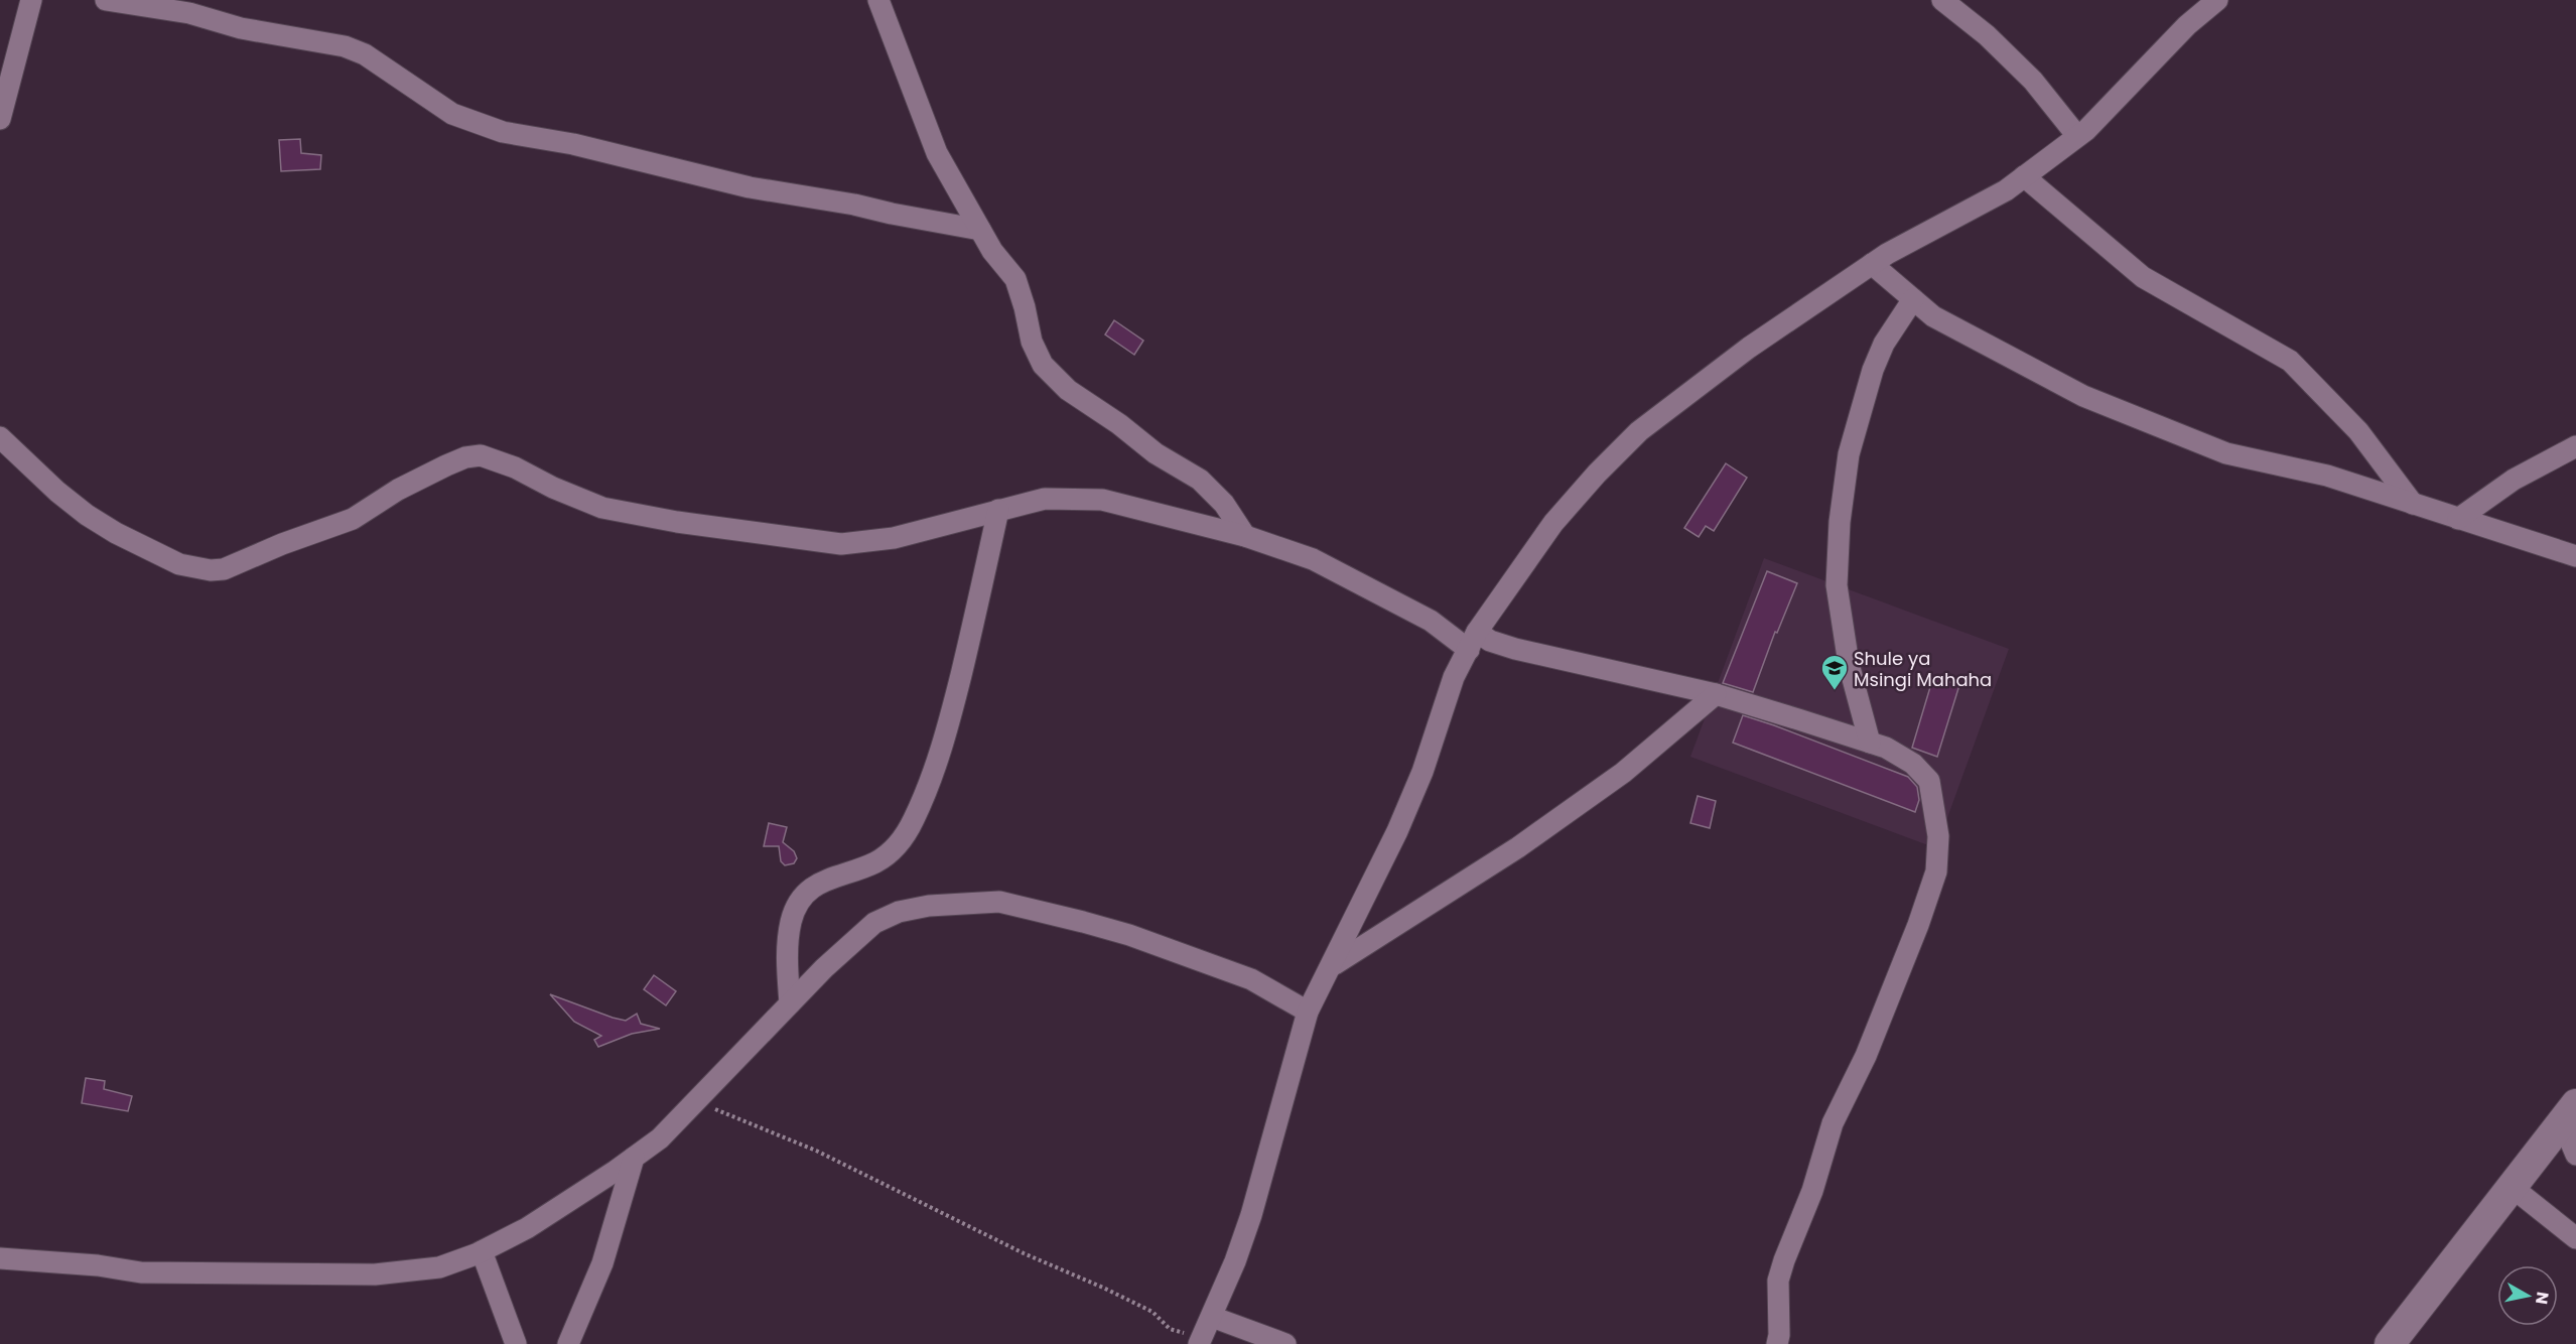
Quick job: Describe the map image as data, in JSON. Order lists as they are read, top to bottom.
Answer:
{
  "places": {
    "school or university": ["Shule ya Msingi Mahaha"]
  },
  "north": "right"
}
